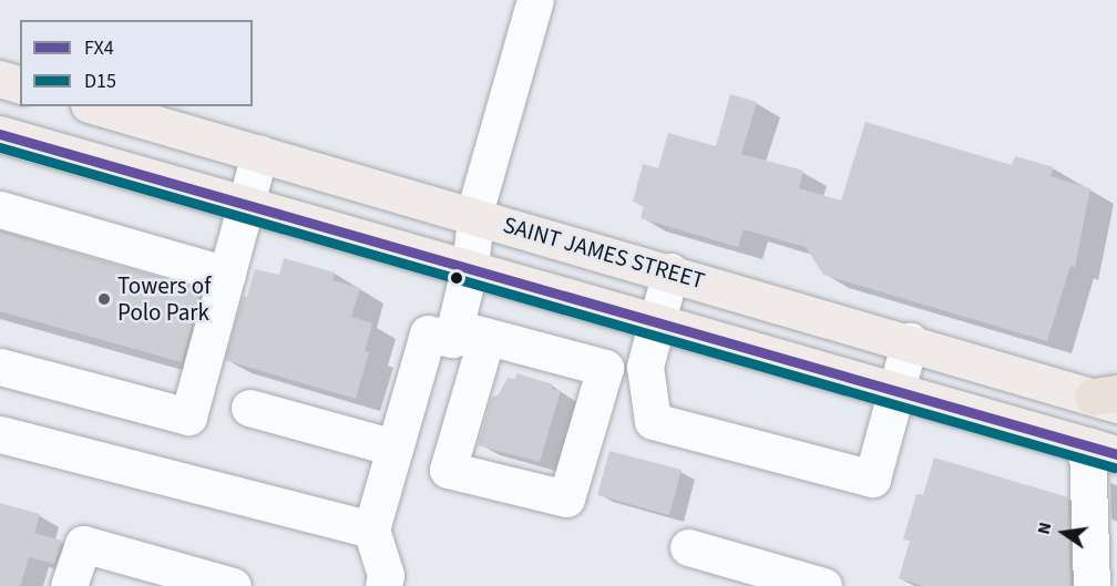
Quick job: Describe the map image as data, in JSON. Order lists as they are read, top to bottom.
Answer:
{
  "streets": {
    "main road": ["SAINT JAMES STREET"]
  },
  "places": ["Towers of Polo Park"],
  "lines": ["transit line FX4", "transit line D15"],
  "legend": ["FX4", "D15"],
  "north": "left"
}
